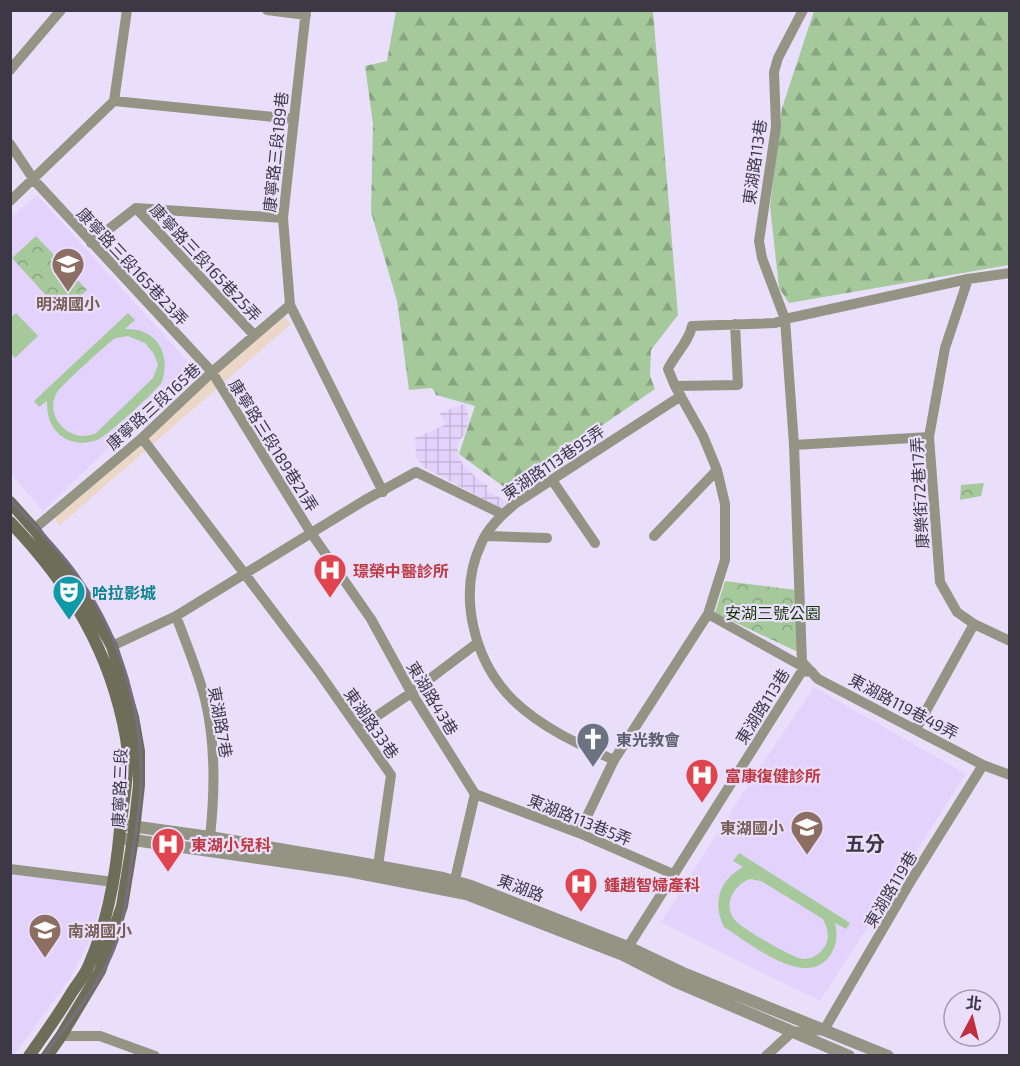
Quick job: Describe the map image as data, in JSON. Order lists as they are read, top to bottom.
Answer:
{
  "streets": {
    "main road": ["康寧路三段"],
    "street": [
      "康寧路三段189巷",
      "東湖路113巷",
      "康寧路三段165巷25弄",
      "康寧路三段165巷23弄",
      "康寧路三段165巷",
      "康寧路三段189巷21弄",
      "東湖路113巷95弄",
      "康樂街72巷17弄",
      "東湖路43巷",
      "東湖路119巷49弄",
      "東湖路7巷",
      "東湖路33巷",
      "東湖路113巷5弄",
      "東湖路",
      "東湖路119巷"
    ]
  },
  "crossings": [
    ["康寧路三段189巷", "康寧路三段165巷"],
    ["東湖路113巷", "東湖路119巷49弄"],
    ["東湖路113巷", "東湖路113巷5弄"],
    ["東湖路113巷", "東湖路"],
    ["康寧路三段165巷25弄", "康寧路三段165巷"],
    ["康寧路三段165巷23弄", "康寧路三段165巷"],
    ["康寧路三段165巷23弄", "康寧路三段189巷21弄"],
    ["康寧路三段165巷", "康寧路三段189巷21弄"],
    ["康寧路三段165巷", "東湖路33巷"],
    ["康寧路三段165巷", "康寧路三段"],
    ["康寧路三段189巷21弄", "東湖路43巷"],
    ["東湖路43巷", "東湖路113巷5弄"],
    ["東湖路119巷49弄", "東湖路119巷"],
    ["東湖路7巷", "東湖路"],
    ["東湖路33巷", "東湖路"],
    ["康寧路三段", "東湖路"],
    ["東湖路", "東湖路119巷"]
  ],
  "districts": ["五分"],
  "parks": ["安湖三號公園"],
  "places": {
    "school or university": ["明湖國小", "東湖國小", "南湖國小"],
    "hospital": [
      "璟榮中醫診所",
      "富康復健診所",
      "東湖小兒科",
      "鍾趙智婦產科"
    ],
    "theatre": ["哈拉影城"],
    "church": ["東光教會"]
  },
  "north": "top"
}
